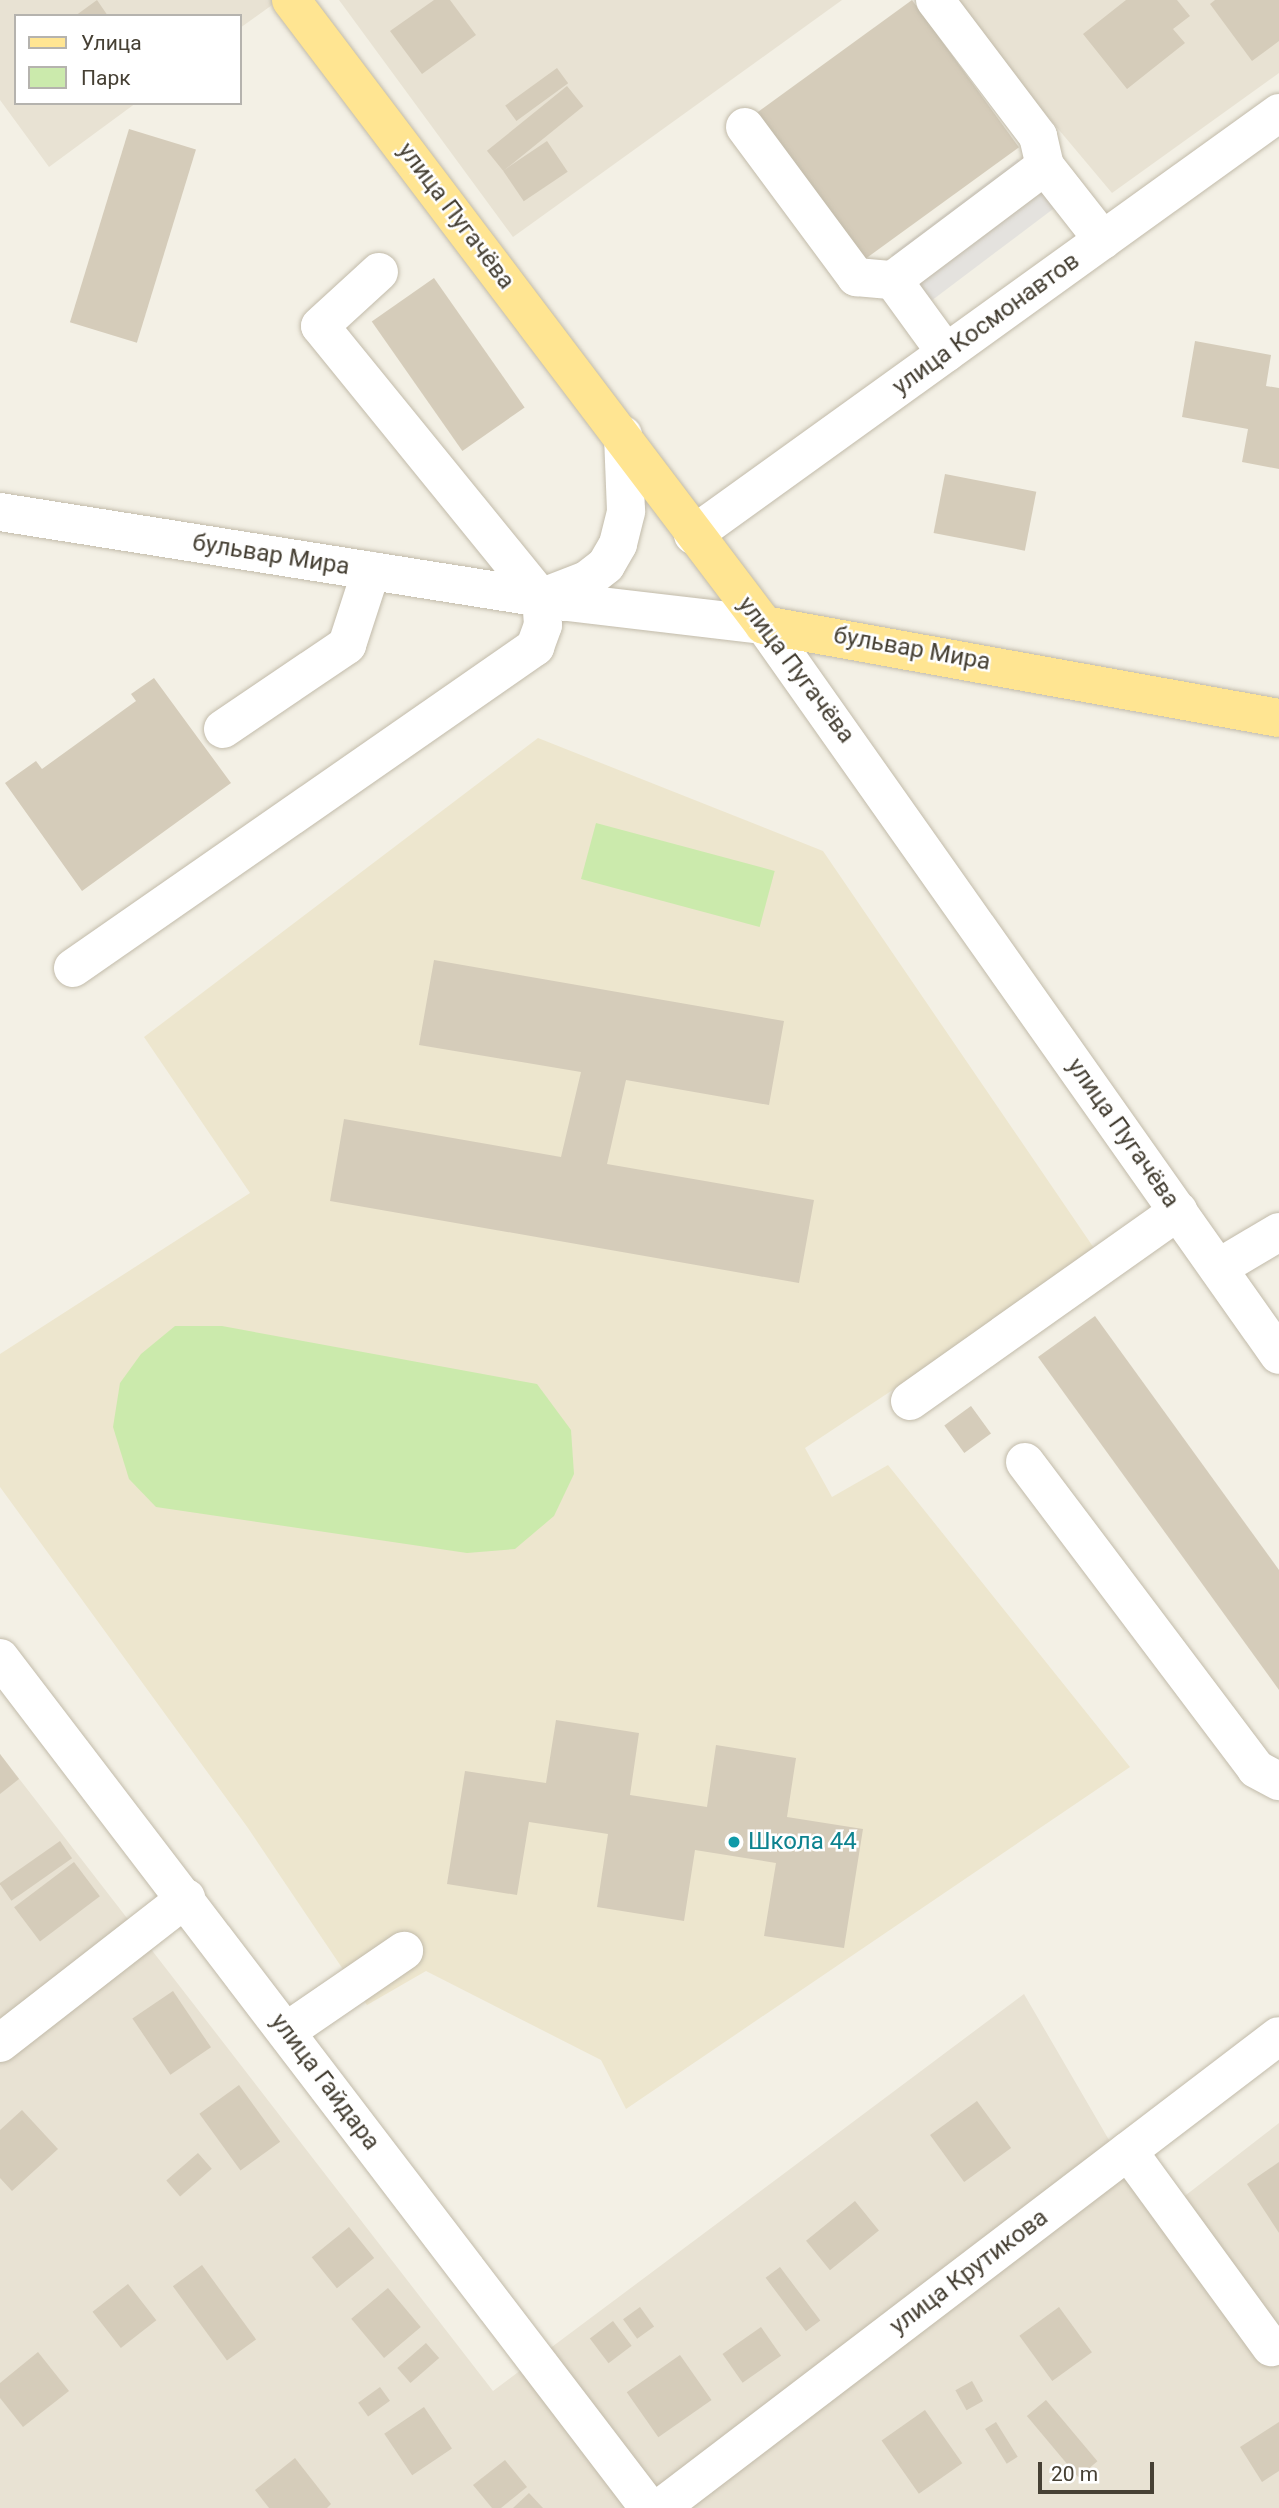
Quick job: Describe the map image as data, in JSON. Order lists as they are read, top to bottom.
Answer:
{
  "streets": {
    "main road": ["улица Пугачёва", "бульвар Мира"],
    "street": ["улица Космонавтов", "улица Гайдара", "улица Крутикова"]
  },
  "crossings": [
    ["улица Пугачёва", "улица Космонавтов"],
    ["улица Пугачёва", "бульвар Мира"]
  ],
  "places": ["Школа 44"],
  "legend": ["Улица", "Парк"],
  "scale_bar": "20 m"
}
